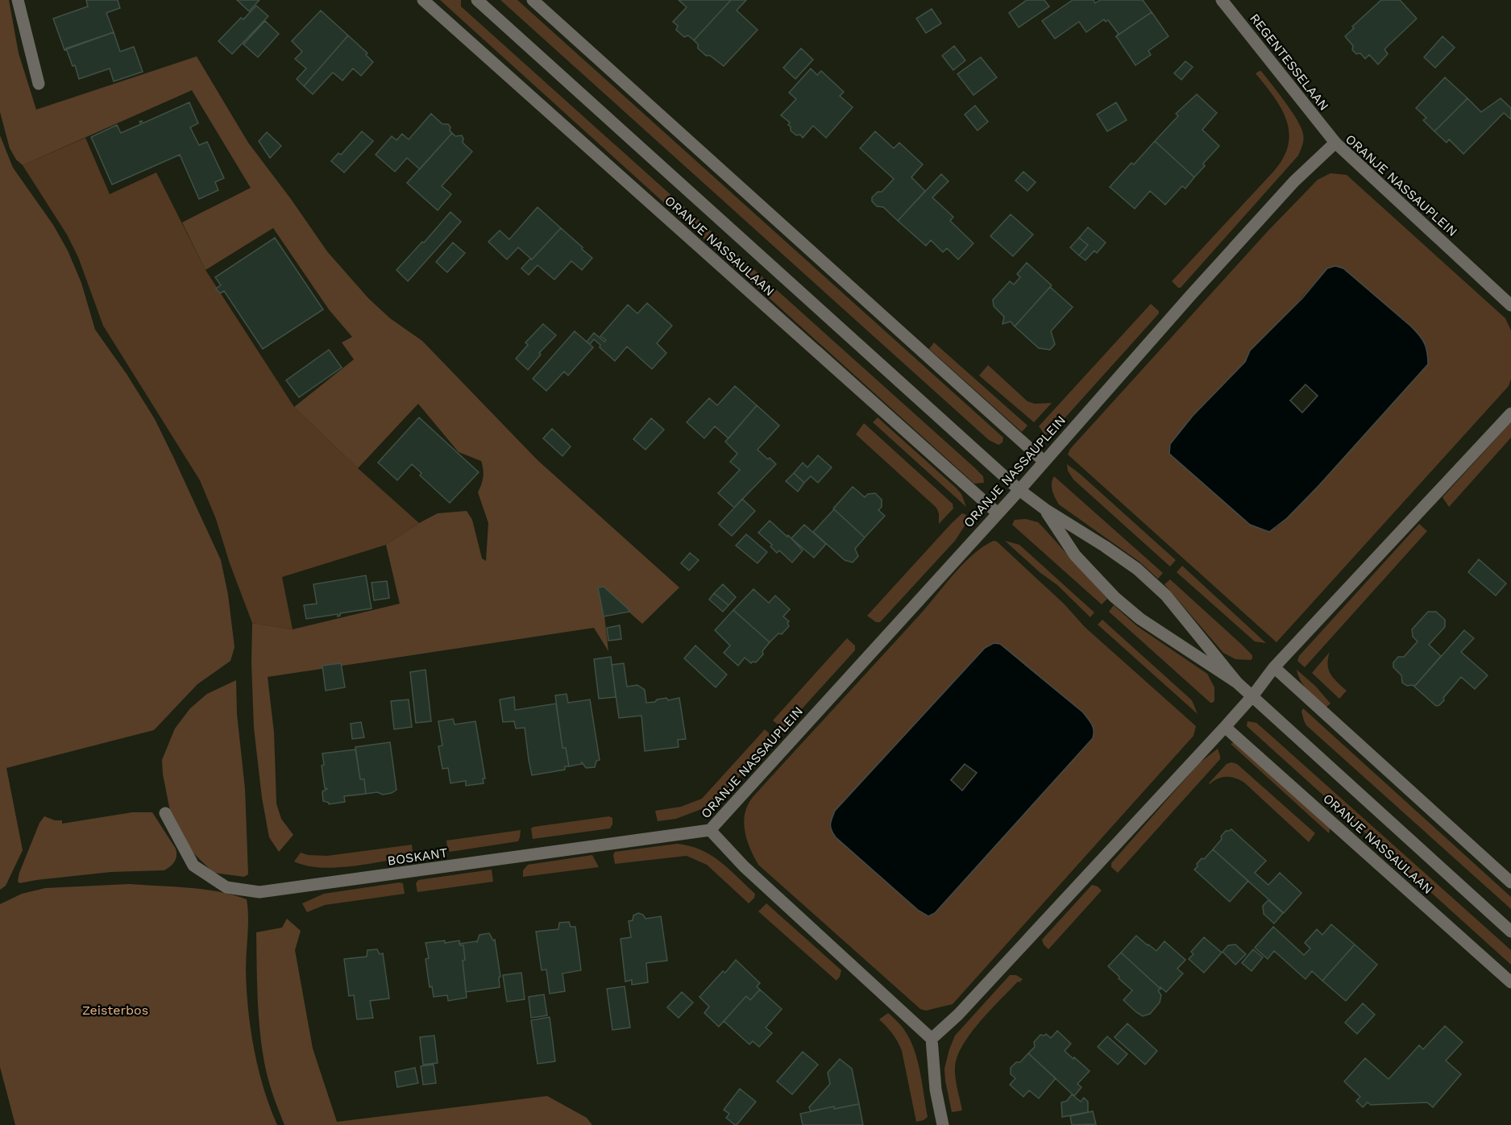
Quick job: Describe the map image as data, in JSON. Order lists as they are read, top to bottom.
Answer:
{
  "streets": {
    "street": [
      "REGENTESSELAAN",
      "ORANJE NASSAUPLEIN",
      "ORANJE NASSAULAAN",
      "BOSKANT"
    ]
  },
  "crossings": [
    ["REGENTESSELAAN", "ORANJE NASSAUPLEIN"],
    ["ORANJE NASSAUPLEIN", "ORANJE NASSAULAAN"],
    ["ORANJE NASSAUPLEIN", "BOSKANT"]
  ],
  "parks": ["Zeisterbos"]
}
